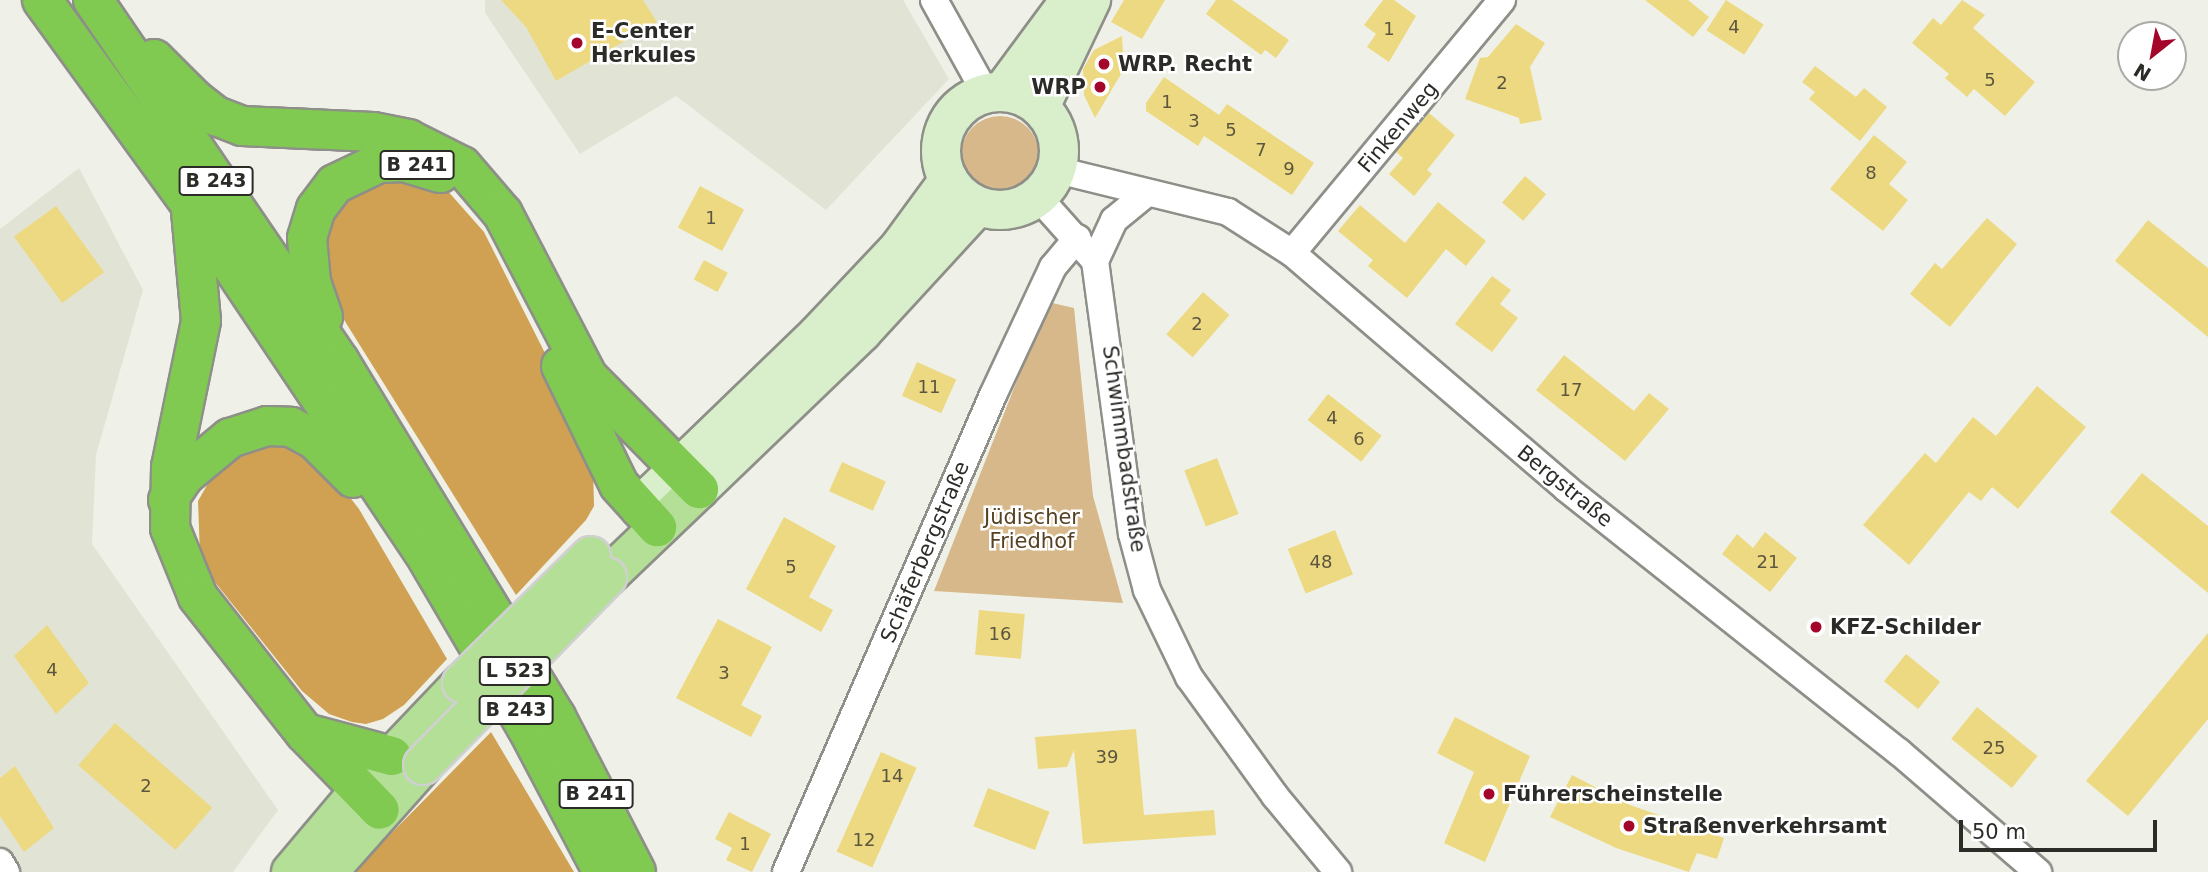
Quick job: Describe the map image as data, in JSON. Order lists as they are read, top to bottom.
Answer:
{
  "streets": {
    "highway": ["B 241", "B 243"],
    "street": [
      "Finkenweg",
      "Schwimmbadstraße",
      "Bergstraße",
      "Schäferbergstraße"
    ]
  },
  "crossings": [
    ["Finkenweg", "Bergstraße"],
    ["B 241", "B 243"],
    ["Schwimmbadstraße", "Bergstraße"],
    ["Schwimmbadstraße", "Schäferbergstraße"]
  ],
  "parks": ["Jüdischer Friedhof"],
  "places": [
    "E-Center Herkules",
    "WRP. Recht",
    "WRP",
    "KFZ-Schilder",
    "Führerscheinstelle",
    "Straßenverkehrsamt"
  ],
  "house_numbers": [
    "4",
    "1",
    "5",
    "2",
    "1",
    "3",
    "5",
    "7",
    "9",
    "8",
    "1",
    "2",
    "11",
    "17",
    "4",
    "6",
    "48",
    "21",
    "5",
    "16",
    "4",
    "3",
    "25",
    "39",
    "14",
    "2",
    "12",
    "1"
  ],
  "scale_bar": "50 m",
  "north": "bottom left"
}
